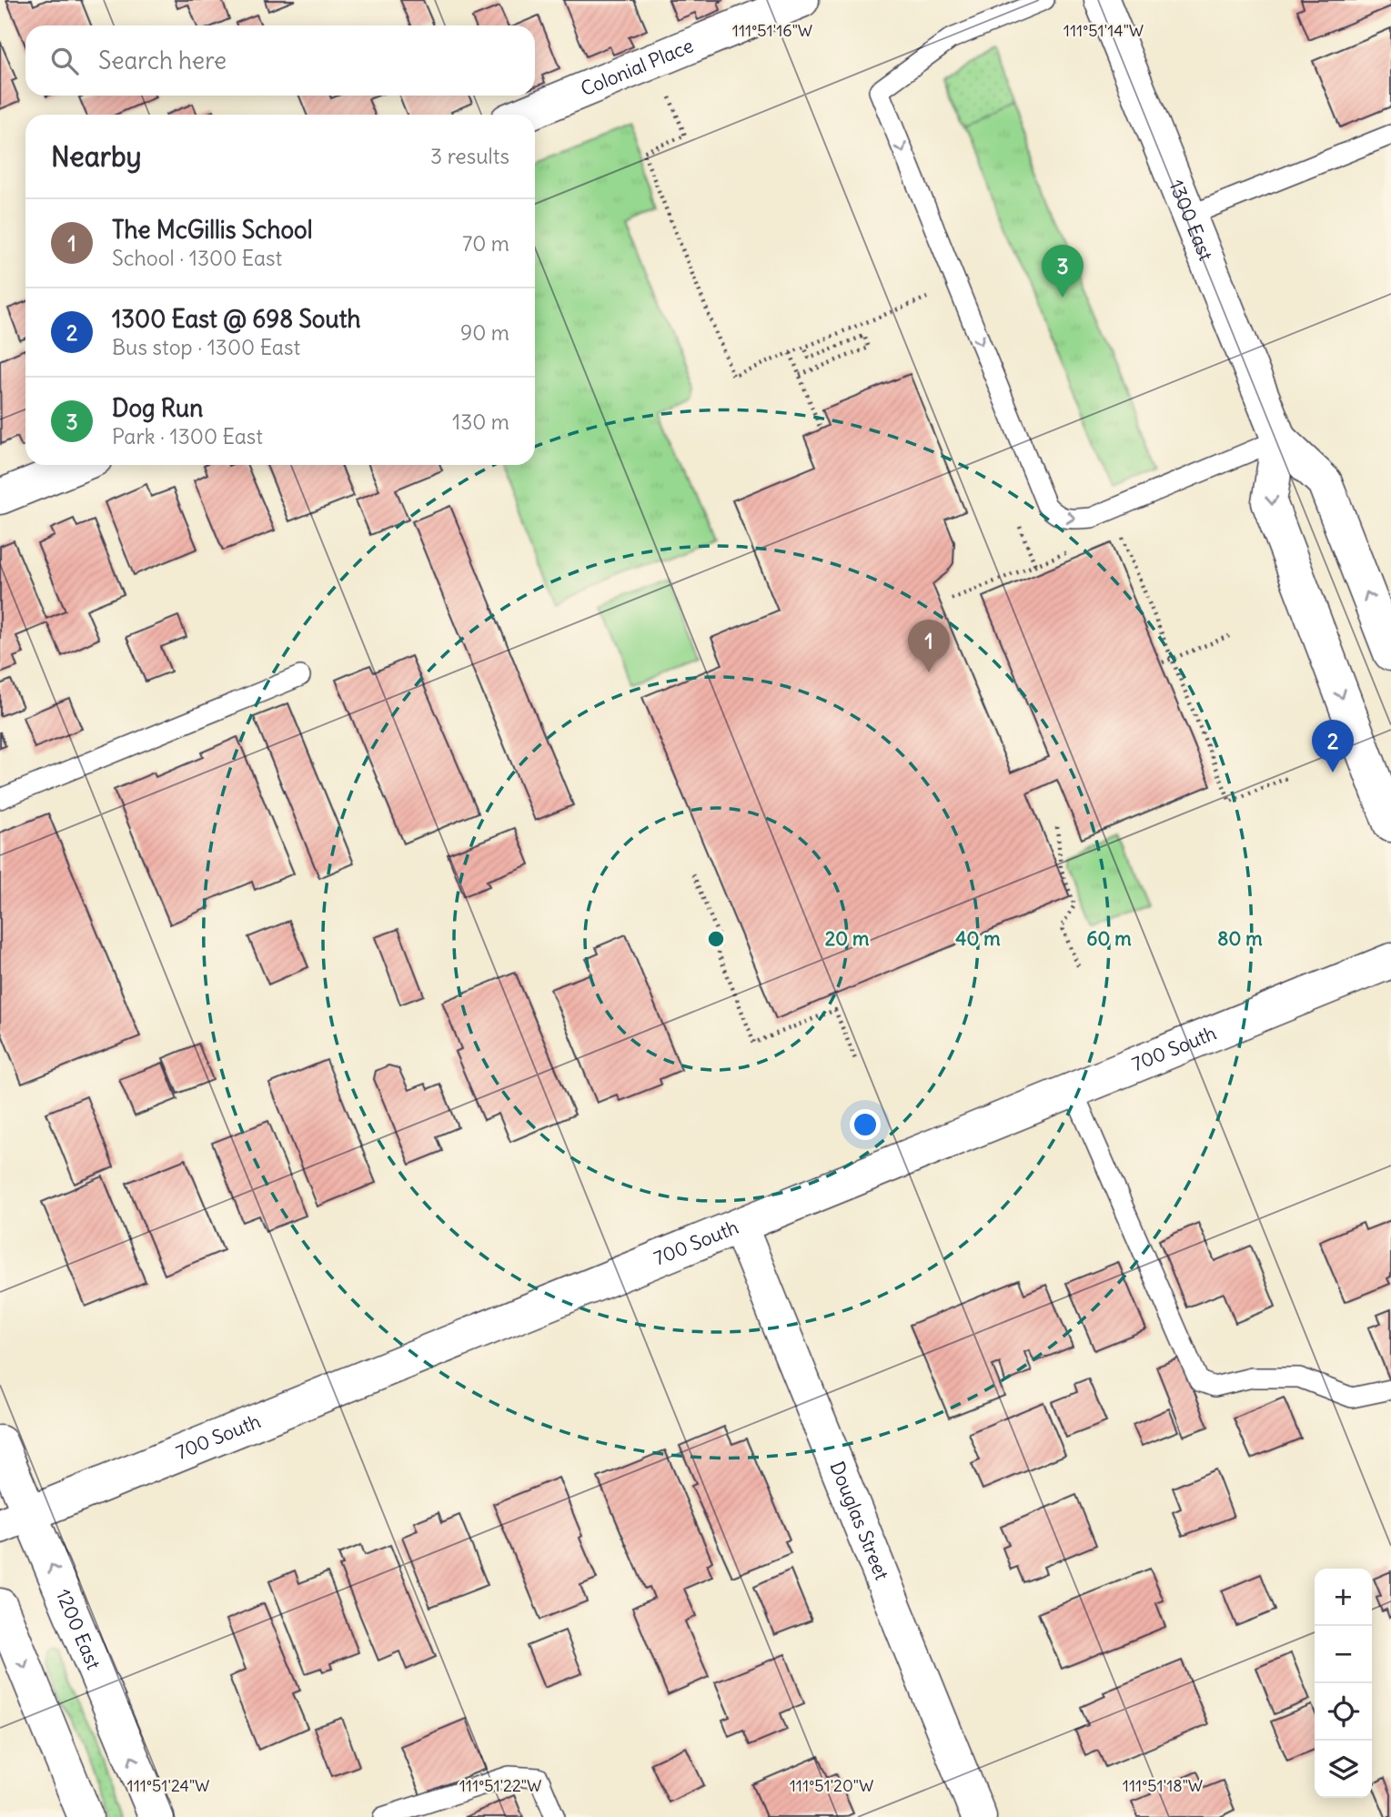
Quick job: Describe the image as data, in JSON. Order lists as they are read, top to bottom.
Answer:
{
  "streets": {
    "street": [
      "Colonial Place",
      "1300 East",
      "700 South",
      "Douglas Street",
      "1200 East"
    ]
  },
  "crossings": [
    ["700 South", "Douglas Street"],
    ["700 South", "1200 East"]
  ],
  "page": {
    "search": "Search here",
    "heading": ["Nearby", "3 results"],
    "list": [
      {
        "mark": "1",
        "name": "The McGillis School",
        "note": "School · 1300 East",
        "value": "70 m"
      },
      {
        "mark": "2",
        "name": "1300 East @ 698 South",
        "note": "Bus stop · 1300 East",
        "value": "90 m"
      },
      {
        "mark": "3",
        "name": "Dog Run",
        "note": "Park · 1300 East",
        "value": "130 m"
      }
    ],
    "pins": ["3", "1", "2"],
    "map_buttons": ["+", "−"]
  },
  "coordinates": [
    "111°51'16\"W",
    "111°51'14\"W",
    "111°51'24\"W",
    "111°51'22\"W",
    "111°51'20\"W",
    "111°51'18\"W"
  ],
  "rings": [
    "20 m",
    "40 m",
    "60 m",
    "80 m"
  ]
}
